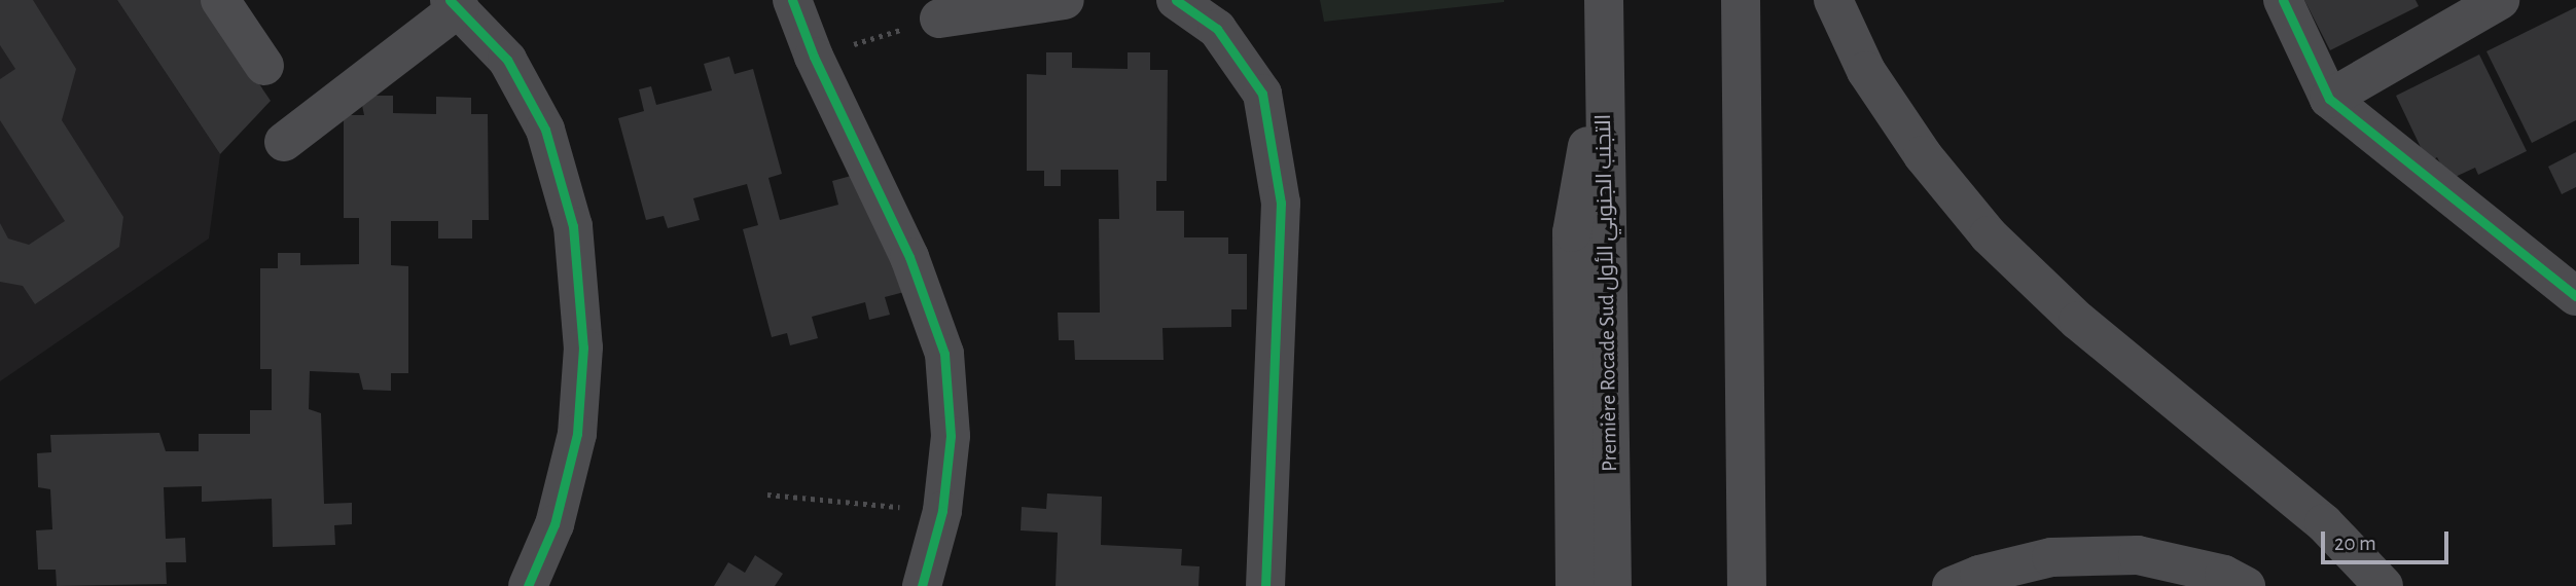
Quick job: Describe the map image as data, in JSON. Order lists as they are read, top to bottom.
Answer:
{
  "streets": {
    "highway": ["Première Rocade Sud التجنب الجنوبي الأول"]
  },
  "scale_bar": "20 m"
}
